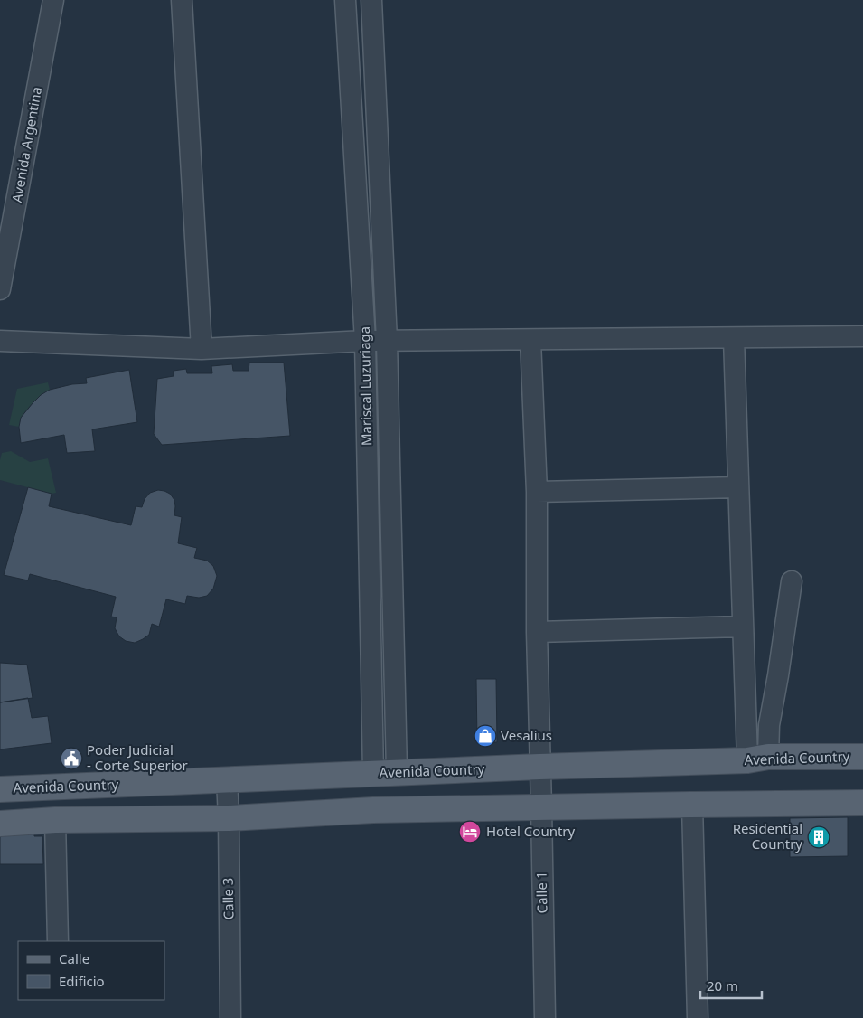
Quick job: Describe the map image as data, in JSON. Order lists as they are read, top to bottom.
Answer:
{
  "streets": {
    "main road": ["Avenida Country"],
    "street": [
      "Avenida Argentina",
      "Mariscal Luzuriaga",
      "Calle 1",
      "Calle 3"
    ]
  },
  "crossings": [
    ["Mariscal Luzuriaga", "Avenida Country"],
    ["Avenida Country", "Calle 1"],
    ["Avenida Country", "Calle 3"]
  ],
  "places": {
    "shop": ["Vesalius"],
    "public building": ["Poder Judicial - Corte Superior"],
    "hotel": ["Hotel Country"],
    "building": ["Residential Country"]
  },
  "legend": ["Calle", "Edificio"],
  "scale_bar": "20 m"
}
